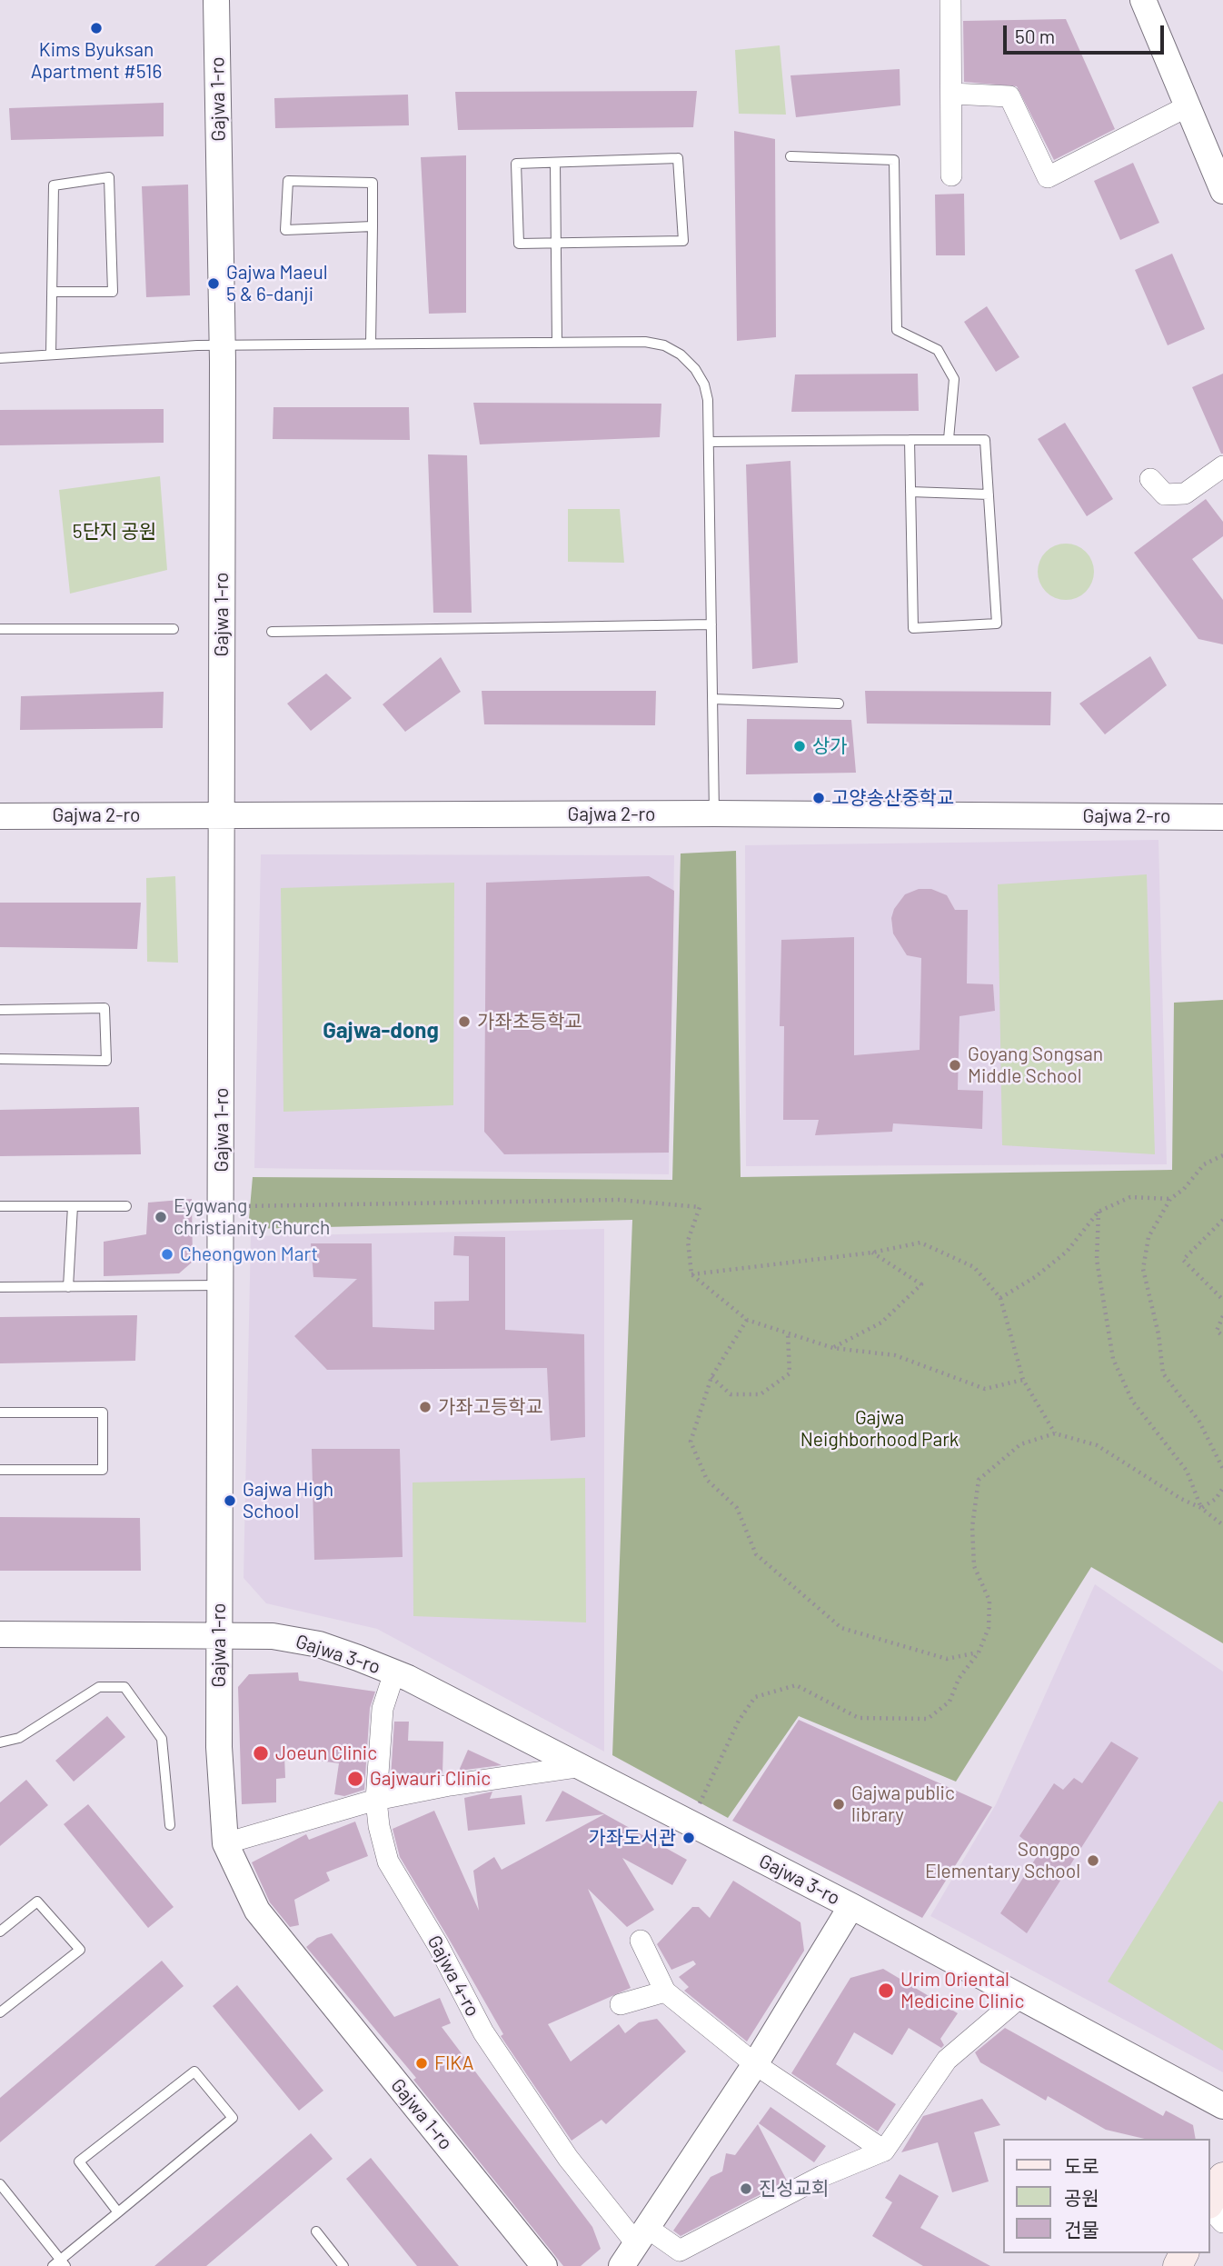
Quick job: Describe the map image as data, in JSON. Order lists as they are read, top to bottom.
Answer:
{
  "streets": {
    "street": [
      "Gajwa 1-ro",
      "Gajwa 2-ro",
      "Gajwa 3-ro",
      "Gajwa 4-ro"
    ]
  },
  "crossings": [
    ["Gajwa 1-ro", "Gajwa 2-ro"],
    ["Gajwa 1-ro", "Gajwa 3-ro"],
    ["Gajwa 3-ro", "Gajwa 4-ro"]
  ],
  "districts": ["Gajwa-dong"],
  "parks": ["5단지 공원", "Gajwa Neighborhood Park"],
  "places": [
    "Kims Byuksan Apartment #516",
    "Gajwa Maeul 5 & 6-danji",
    "상가",
    "고양송산중학교",
    "가좌초등학교",
    "Goyang Songsan Middle School",
    "Eygwang christianity Church",
    "Cheongwon Mart",
    "가좌고등학교",
    "Gajwa High School",
    "Joeun Clinic",
    "Gajwauri Clinic",
    "Gajwa public library",
    "가좌도서관",
    "Songpo Elementary School",
    "Urim Oriental Medicine Clinic",
    "FIKA",
    "진성교회"
  ],
  "legend": ["도로", "공원", "건물"],
  "scale_bar": "50 m"
}
